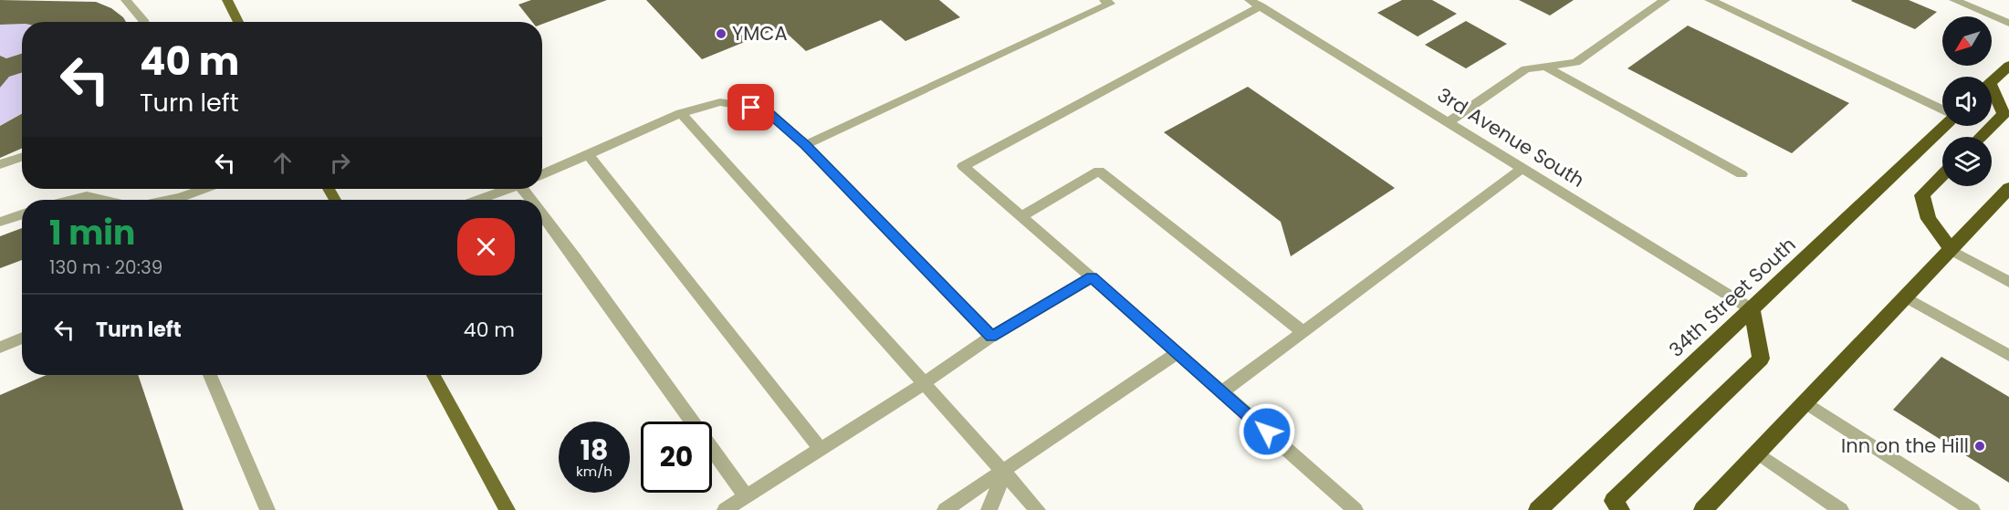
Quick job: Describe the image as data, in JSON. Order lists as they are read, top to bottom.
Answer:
{
  "streets": {
    "highway": ["34th Street South"],
    "street": ["3rd Avenue South"]
  },
  "crossings": [
    ["3rd Avenue South", "34th Street South"]
  ],
  "places": ["YMCA", "Inn on the Hill"],
  "north": "bottom left",
  "page": {
    "turn": ["40 m", "Turn left"],
    "heading": ["1 min", "130 m · 20:39"],
    "list": [
      {
        "name": "Turn left",
        "value": "40 m"
      }
    ],
    "speed": "18 km/h",
    "limit": "20"
  }
}
